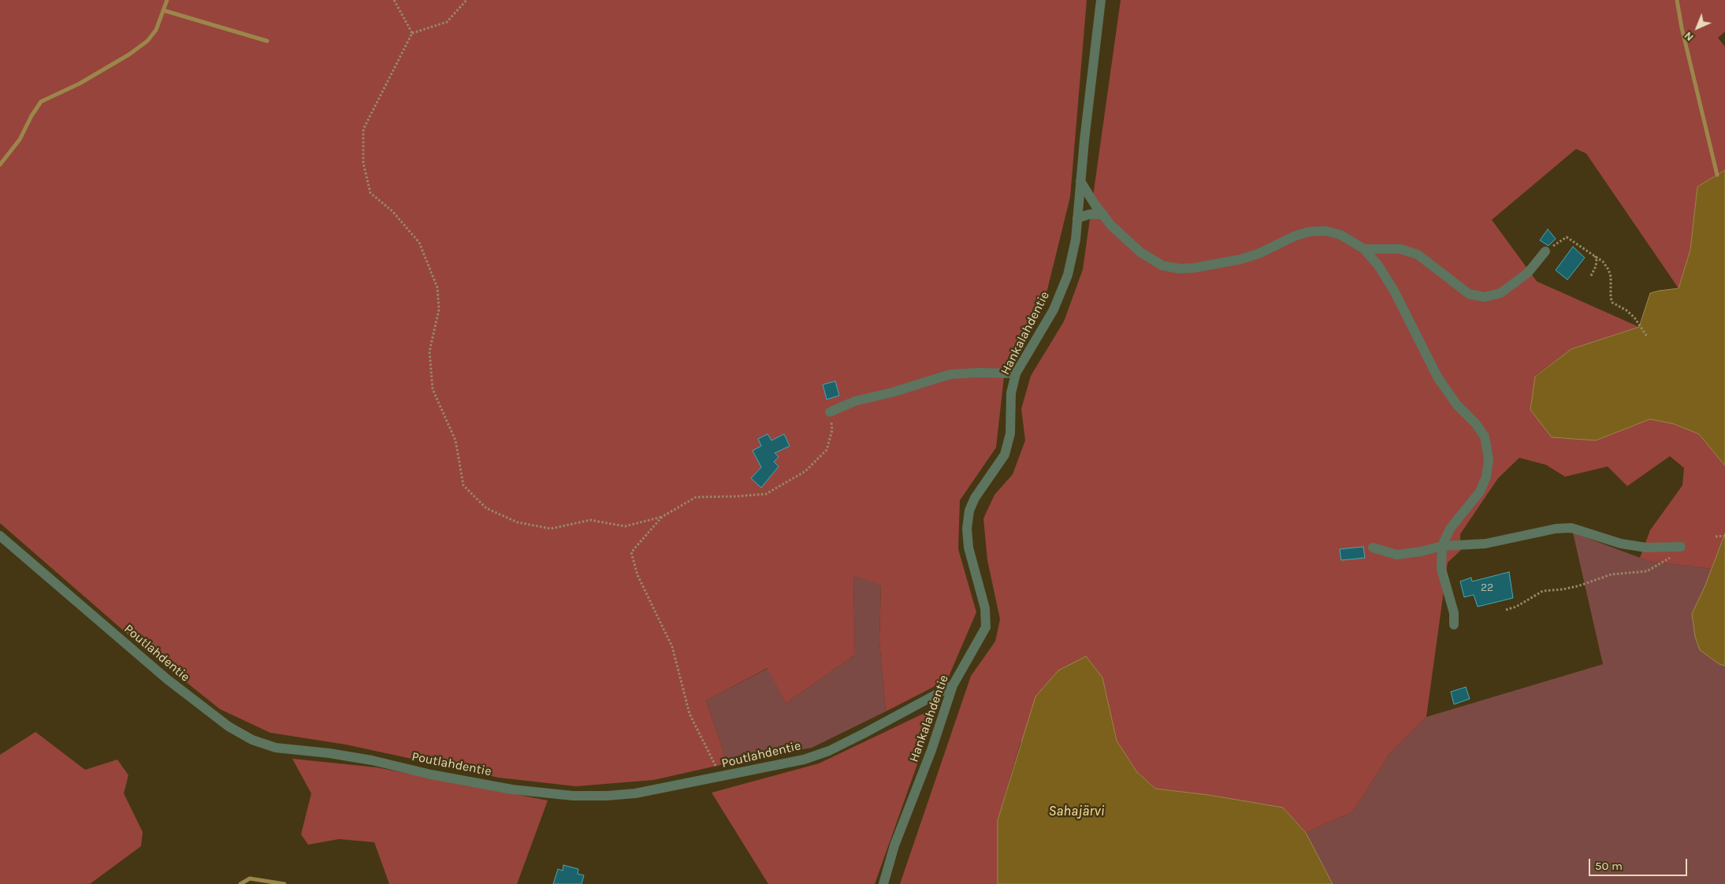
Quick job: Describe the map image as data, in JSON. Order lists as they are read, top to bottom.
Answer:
{
  "streets": {
    "street": ["Hankalahdentie", "Poutlahdentie"]
  },
  "crossings": [
    ["Hankalahdentie", "Poutlahdentie"]
  ],
  "water": ["Sahajärvi"],
  "house_numbers": ["22"],
  "scale_bar": "50 m",
  "north": "bottom left"
}
